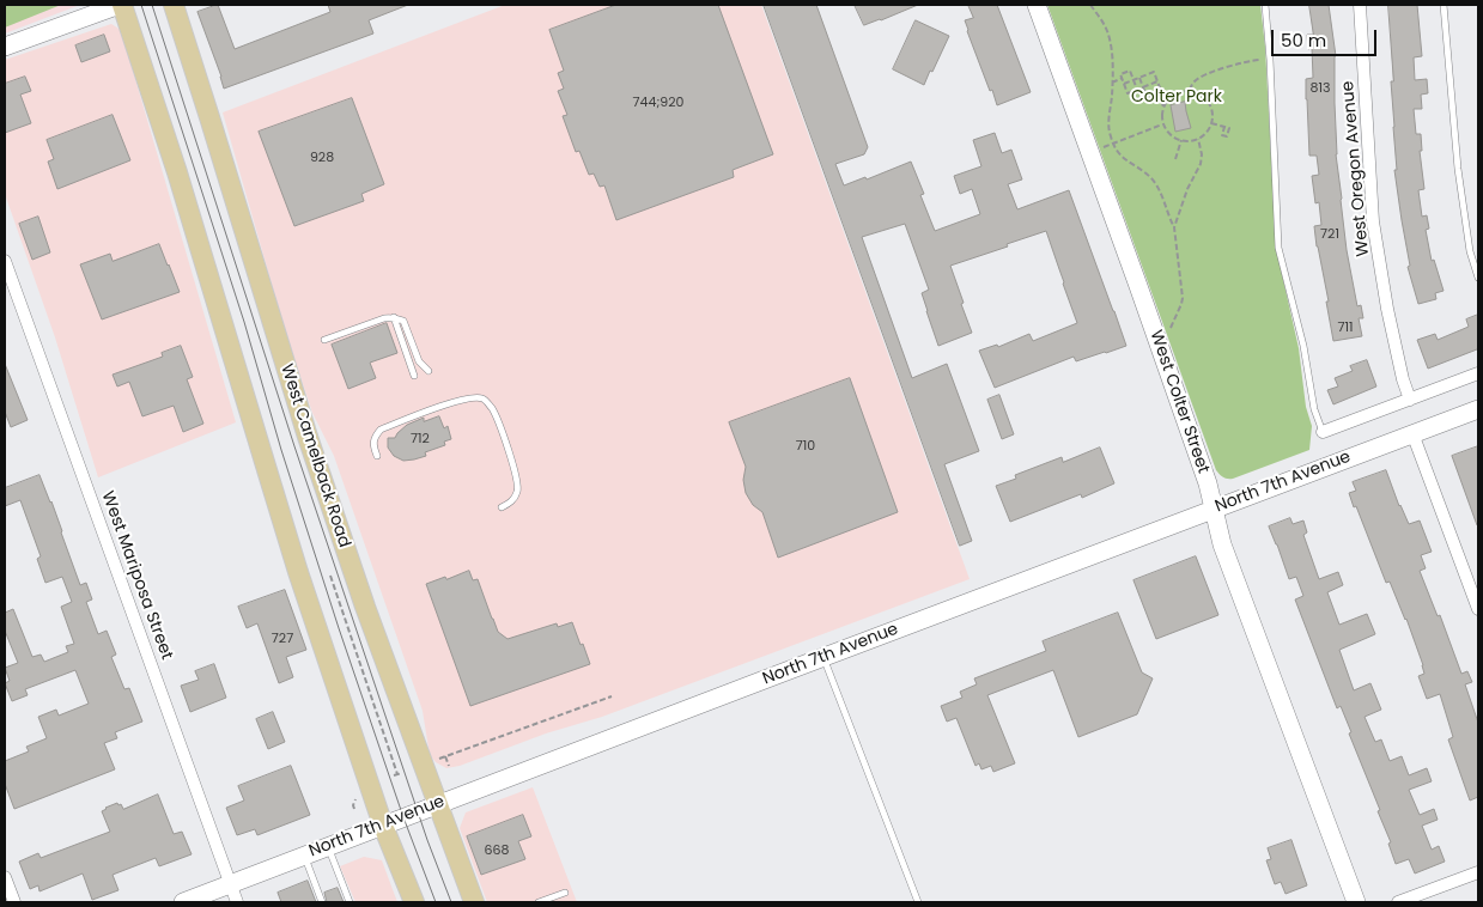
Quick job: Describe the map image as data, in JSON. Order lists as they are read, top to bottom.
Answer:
{
  "streets": {
    "main road": ["West Colter Street", "West Camelback Road", "North 7th Avenue"],
    "street": ["West Oregon Avenue", "West Mariposa Street"]
  },
  "crossings": [
    ["West Oregon Avenue", "North 7th Avenue"],
    ["West Colter Street", "North 7th Avenue"],
    ["West Camelback Road", "North 7th Avenue"],
    ["North 7th Avenue", "West Mariposa Street"]
  ],
  "parks": ["Colter Park"],
  "house_numbers": [
    "813",
    "744;920",
    "928",
    "721",
    "711",
    "712",
    "710",
    "727",
    "668"
  ],
  "scale_bar": "50 m"
}
